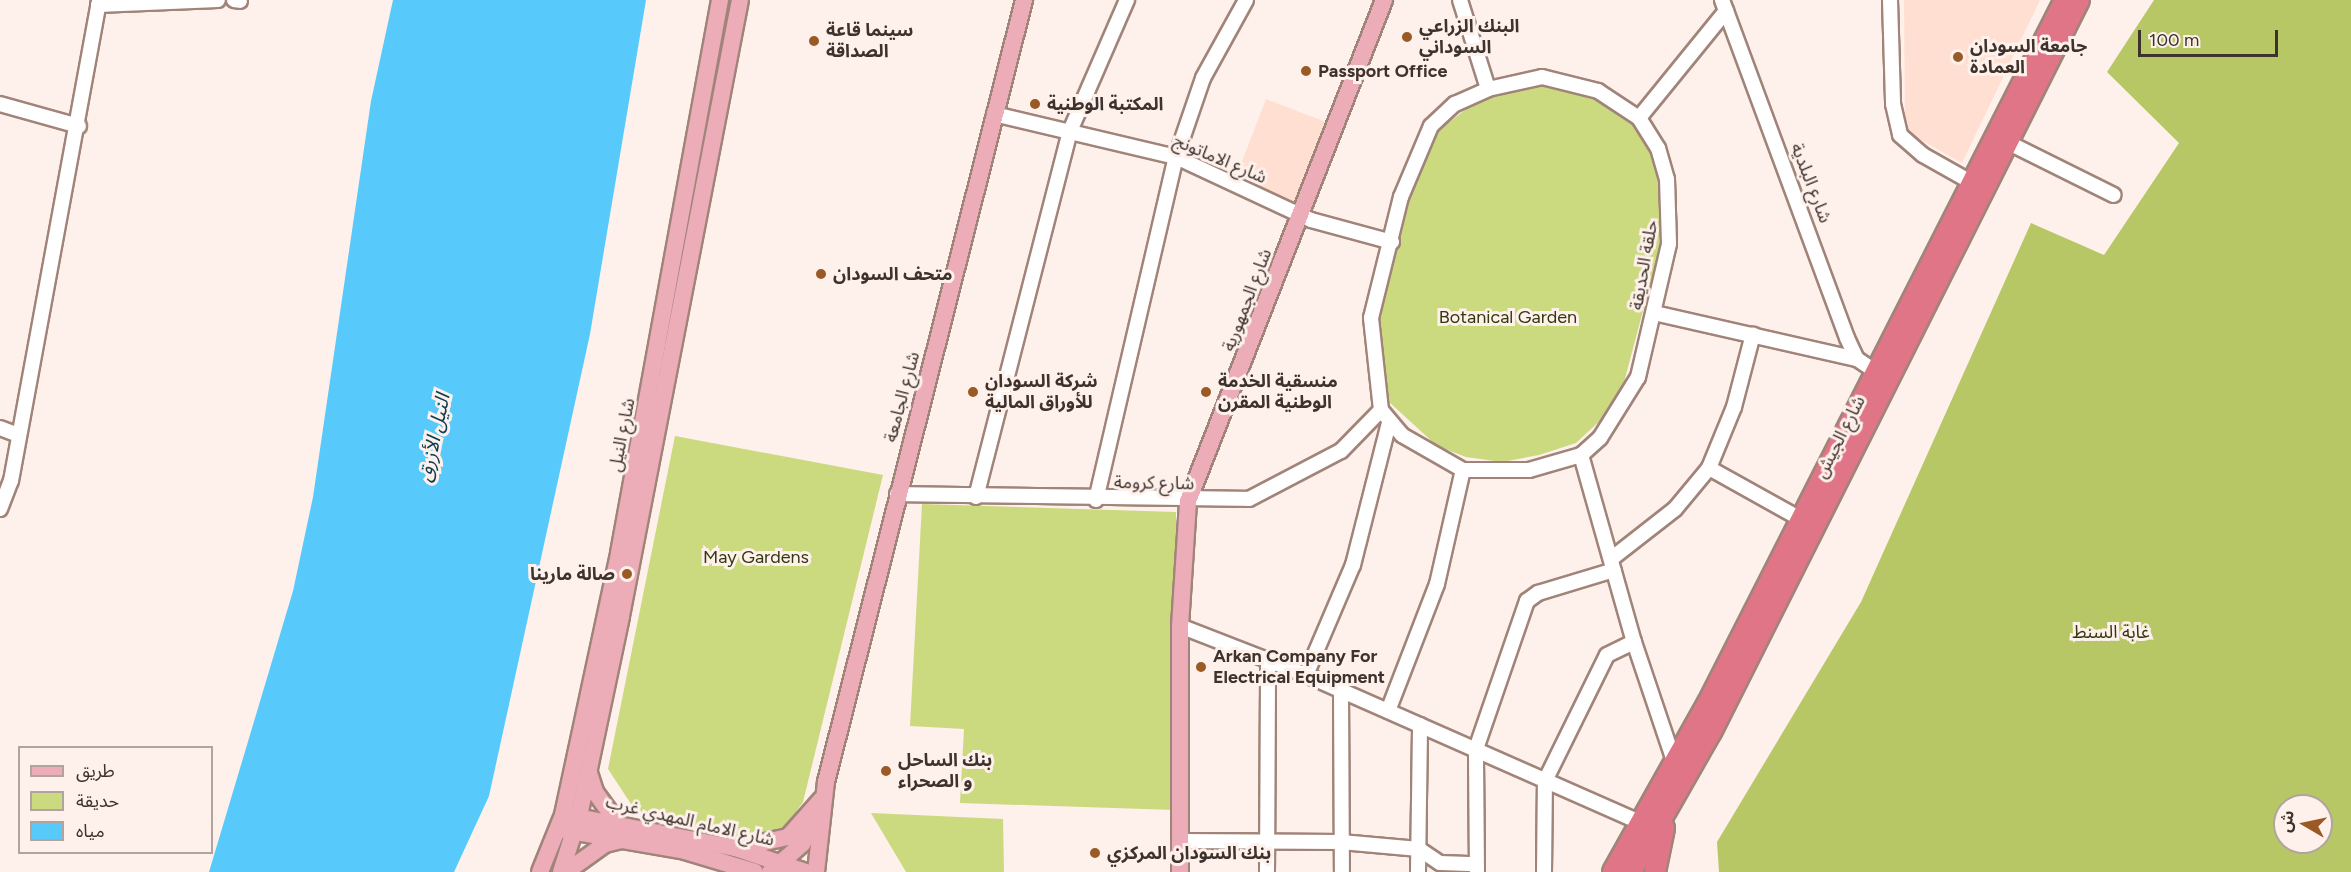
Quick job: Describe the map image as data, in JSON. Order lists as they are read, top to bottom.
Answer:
{
  "streets": {
    "highway": ["شارع الجيش"],
    "main road": [
      "شارع الجمهورية",
      "شارع الجامعة",
      "شارع النيل",
      "شارع الامام المهدي غرب"
    ],
    "street": [
      "شارع الاماتونج",
      "شارع البلدية",
      "حلقة الحديقة",
      "شارع كرومة"
    ]
  },
  "crossings": [
    ["شارع الاماتونج", "حلقة الحديقة"],
    ["شارع الاماتونج", "شارع الجمهورية"],
    ["شارع الاماتونج", "شارع الجامعة"],
    ["حلقة الحديقة", "شارع كرومة"],
    ["شارع الجمهورية", "شارع كرومة"],
    ["شارع الجامعة", "شارع كرومة"],
    ["شارع الجامعة", "شارع الامام المهدي غرب"],
    ["شارع النيل", "شارع الامام المهدي غرب"]
  ],
  "water": ["النيل الأزرق"],
  "parks": ["Botanical Garden", "May Gardens", "غابة السنط"],
  "places": [
    "البنك الزراعي السوداني",
    "سينما قاعة الصداقة",
    "جامعة السودان العمادة",
    "Passport Office",
    "المكتبة الوطنية",
    "متحف السودان",
    "شركة السودان للأوراق المالية",
    "منسقية الخدمة الوطنية المقرن",
    "صالة مارينا",
    "Arkan Company For Electrical Equipment",
    "بنك الساحل و الصحراء",
    "بنك السودان المركزي"
  ],
  "legend": ["طريق", "حديقة", "مياه"],
  "scale_bar": "100 m",
  "north": "left"
}
